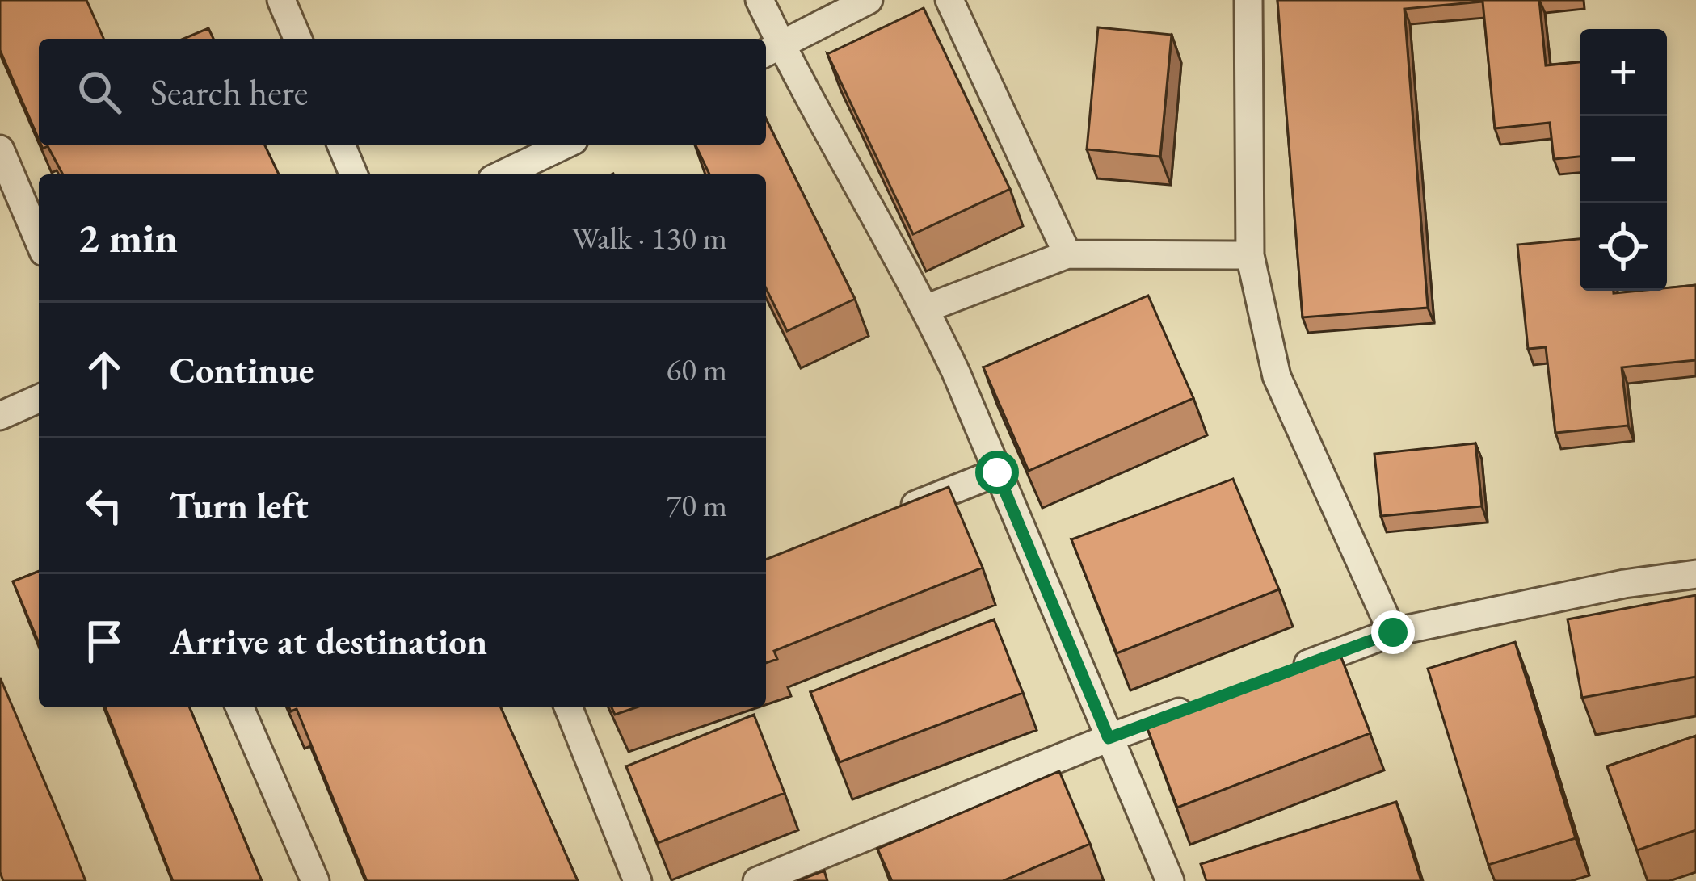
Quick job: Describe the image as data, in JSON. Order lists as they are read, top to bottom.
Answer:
{
  "page": {
    "map_buttons": ["+", "−"],
    "search": "Search here",
    "heading": ["2 min", "Walk · 130 m"],
    "list": [
      ["Continue", "60 m"],
      ["Turn left", "70 m"],
      "Arrive at destination"
    ]
  }
}
